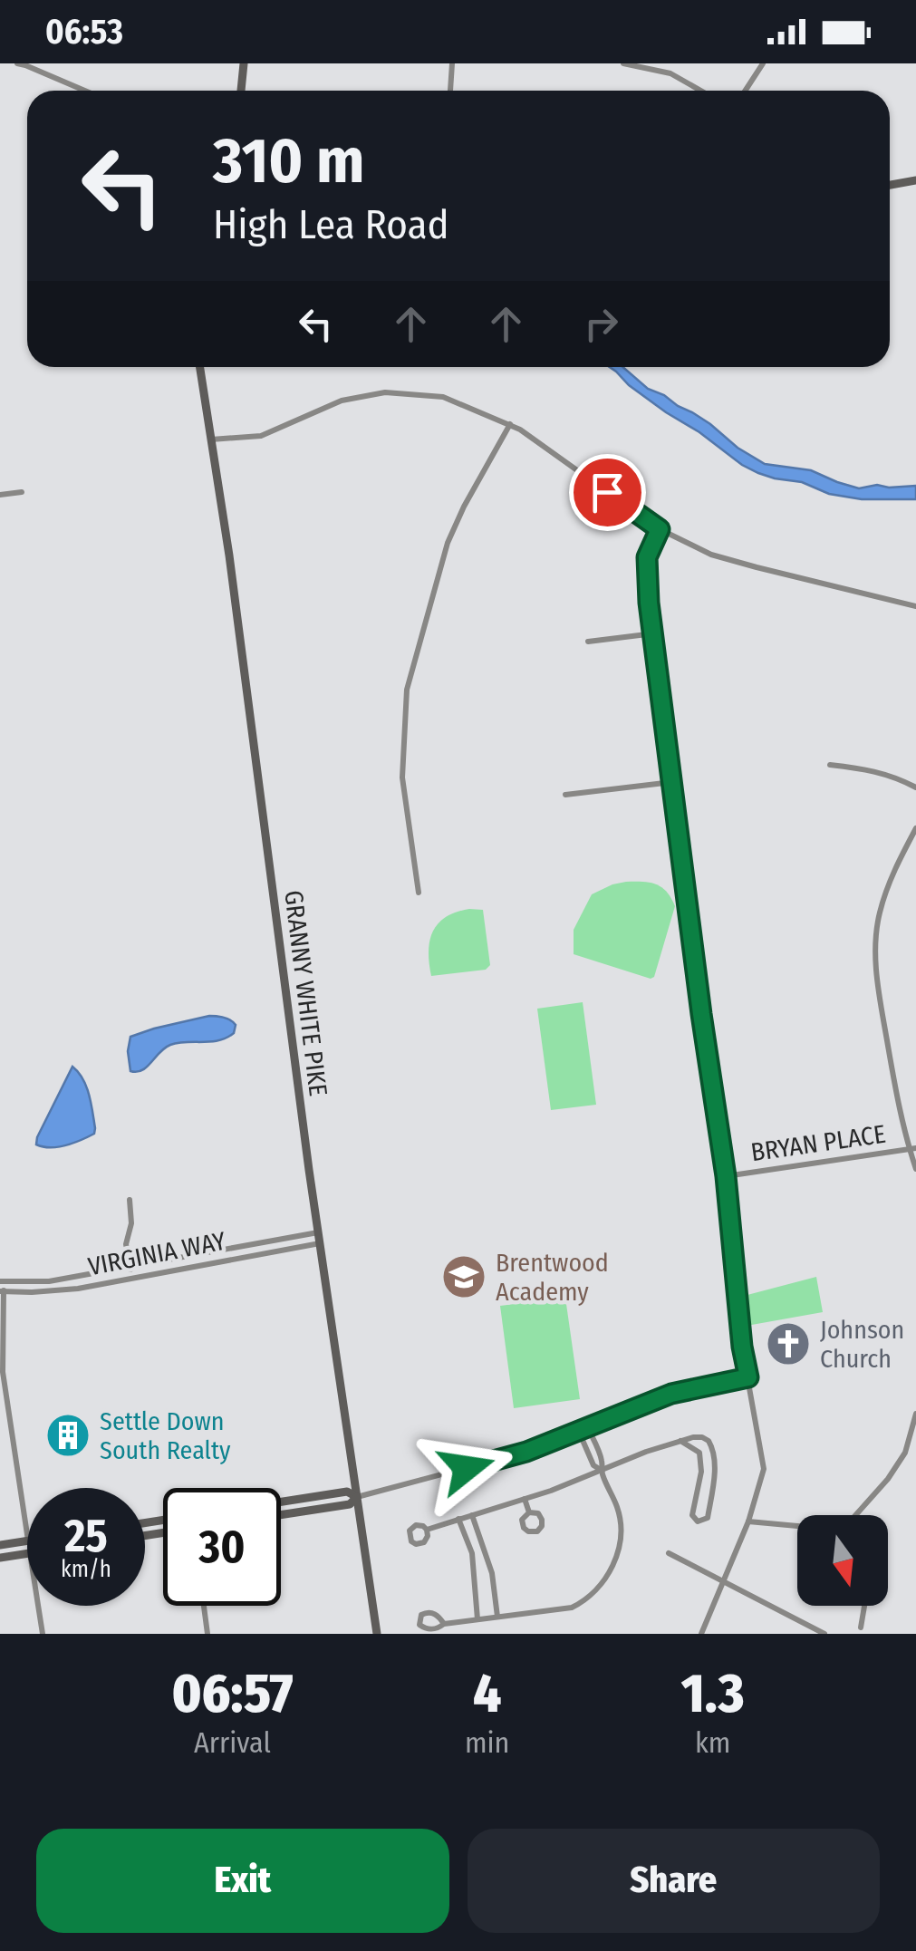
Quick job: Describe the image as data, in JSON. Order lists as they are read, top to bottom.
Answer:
{
  "streets": {
    "main road": ["GRANNY WHITE PIKE"],
    "street": ["BRYAN PLACE", "VIRGINIA WAY"]
  },
  "crossings": [
    ["GRANNY WHITE PIKE", "VIRGINIA WAY"]
  ],
  "places": {
    "school or university": ["Brentwood Academy"],
    "church": ["Johnson Church"],
    "building": ["Settle Down South Realty"]
  },
  "north": "bottom",
  "page": {
    "status": "06:53",
    "turn": ["310 m", "High Lea Road"],
    "speed": "25 km/h",
    "limit": "30",
    "eta": [
      "06:57",
      "Arrival",
      "4",
      "min",
      "1.3",
      "km"
    ],
    "buttons": ["Exit", "Share"]
  }
}
